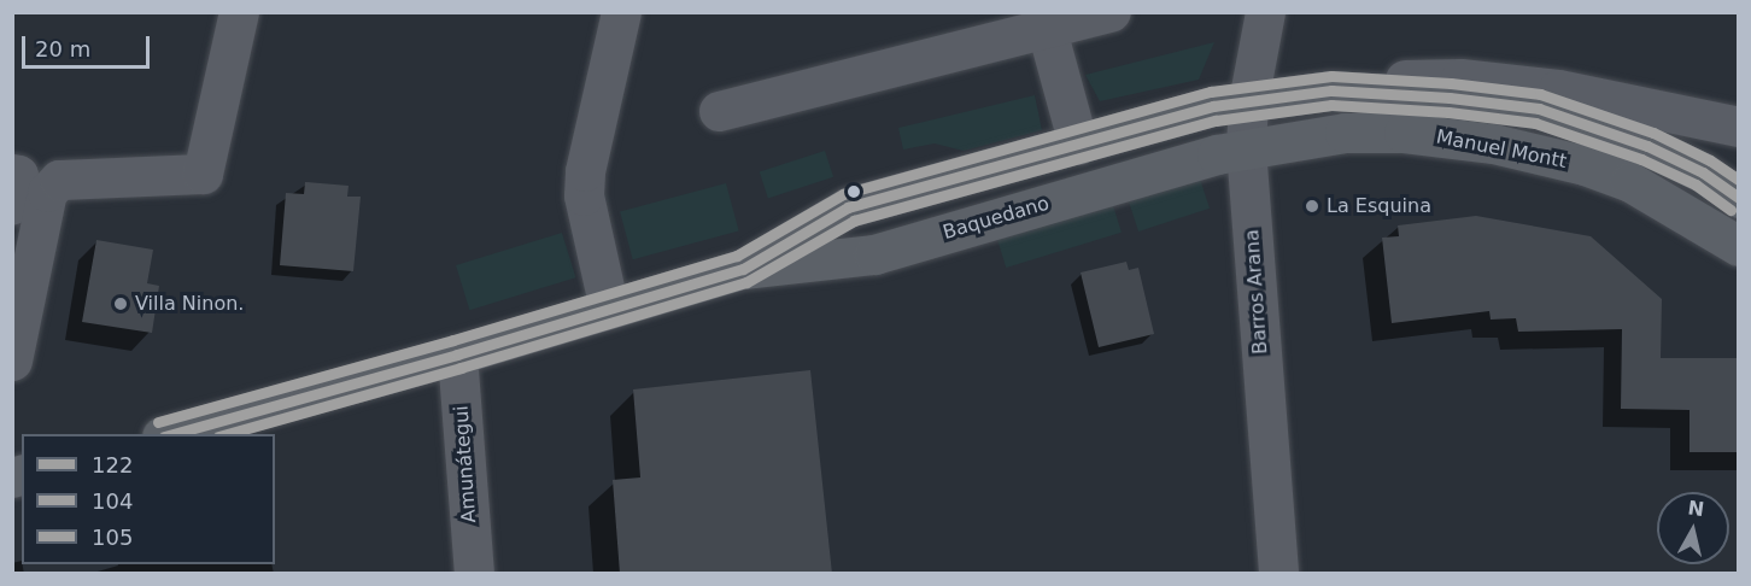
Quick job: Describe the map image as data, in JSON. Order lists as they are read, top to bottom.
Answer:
{
  "streets": {
    "main road": ["Manuel Montt", "Baquedano"],
    "street": ["Barros Arana", "Amunátegui"]
  },
  "crossings": [
    ["Manuel Montt", "Baquedano"],
    ["Manuel Montt", "Barros Arana"],
    ["Baquedano", "Barros Arana"],
    ["Baquedano", "Amunátegui"]
  ],
  "places": ["La Esquina", "Villa Ninon."],
  "lines": ["transit line 105", "transit line 122", "transit line 104"],
  "legend": ["122", "104", "105"],
  "scale_bar": "20 m",
  "north": "top"
}
